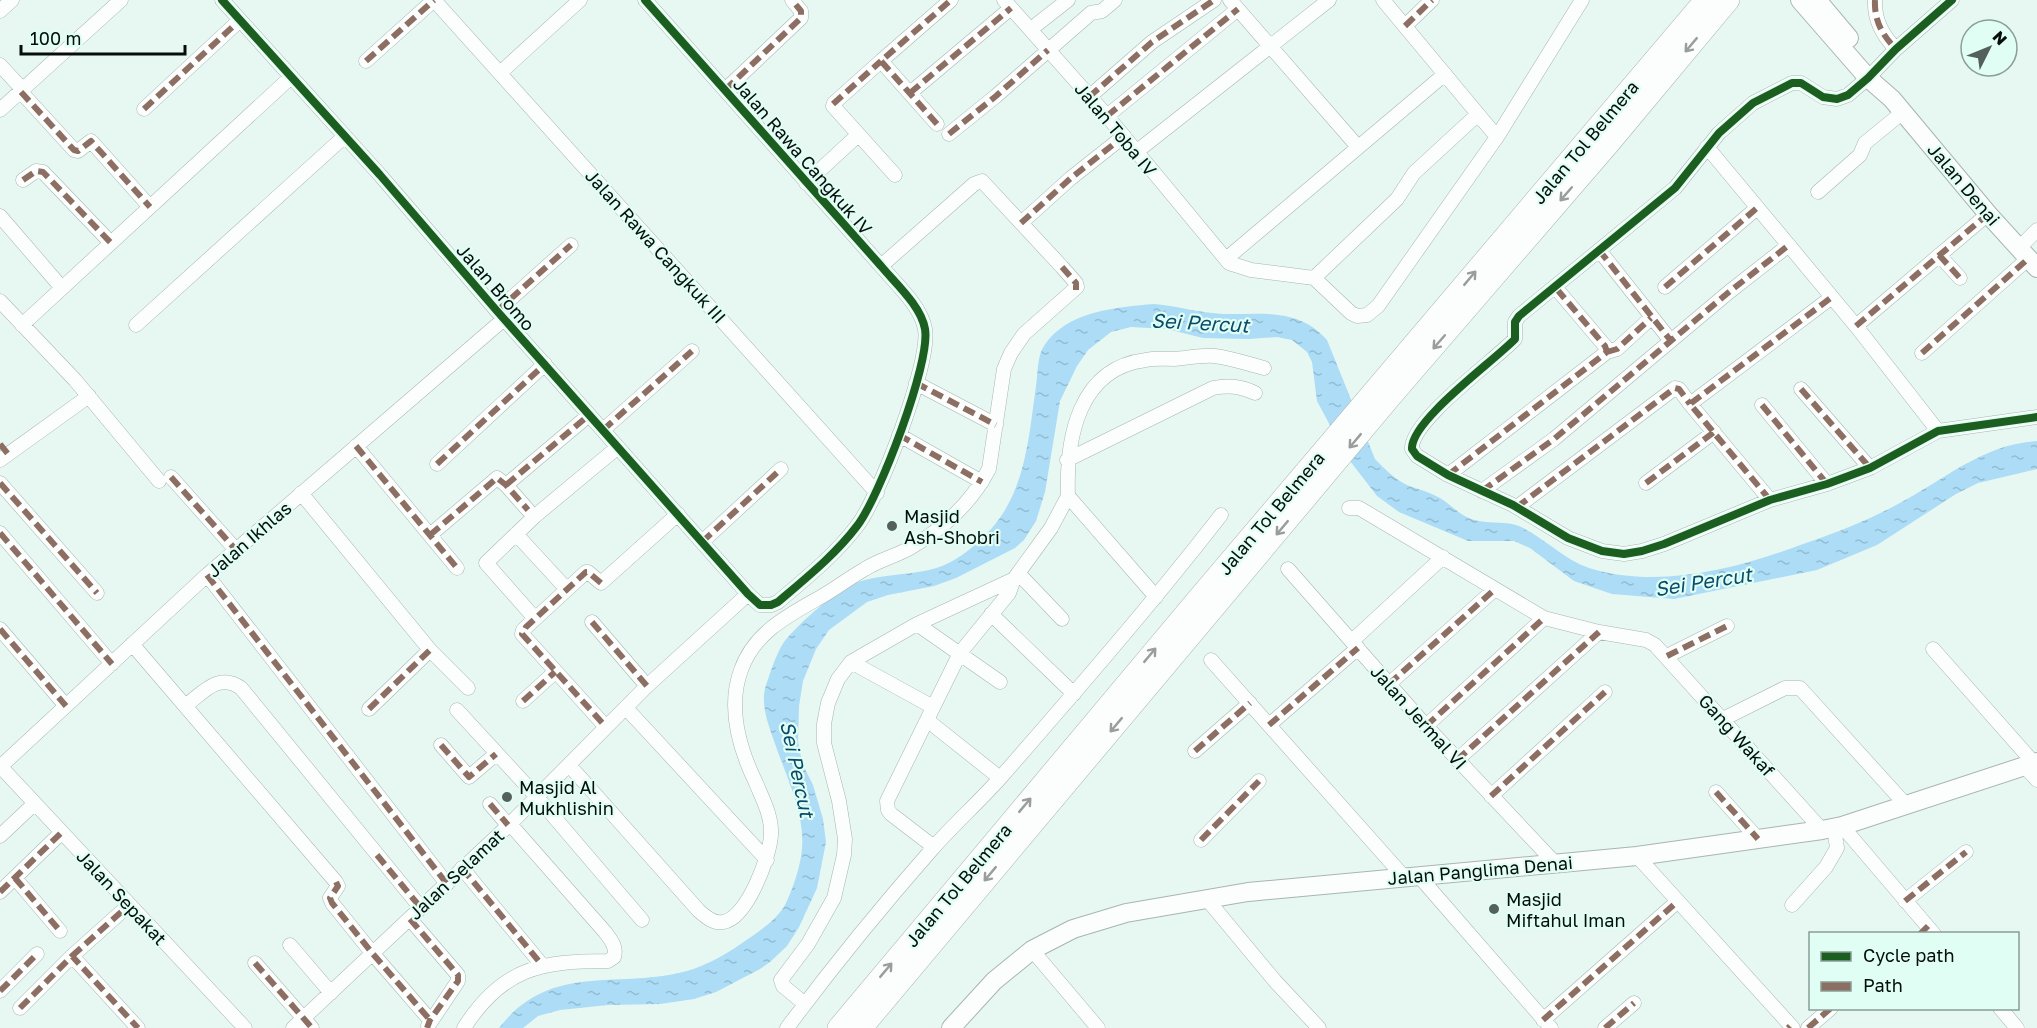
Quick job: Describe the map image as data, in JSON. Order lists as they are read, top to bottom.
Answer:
{
  "streets": {
    "highway": ["Jalan Tol Belmera"],
    "main road": ["Jalan Denai", "Jalan Panglima Denai"],
    "street": [
      "Jalan Toba IV",
      "Jalan Rawa Cangkuk IV",
      "Jalan Rawa Cangkuk III",
      "Jalan Bromo",
      "Jalan Ikhlas",
      "Jalan Jermal VI",
      "Gang Wakaf",
      "Jalan Selamat",
      "Jalan Sepakat"
    ]
  },
  "crossings": [
    ["Jalan Bromo", "Jalan Ikhlas"],
    ["Jalan Bromo", "Jalan Selamat"],
    ["Jalan Ikhlas", "Jalan Sepakat"],
    ["Jalan Jermal VI", "Jalan Panglima Denai"],
    ["Gang Wakaf", "Jalan Panglima Denai"]
  ],
  "water": ["Sei Percut"],
  "places": ["Masjid Ash-Shobri", "Masjid Al Mukhlishin", "Masjid Miftahul Iman"],
  "legend": ["Cycle path", "Path"],
  "scale_bar": "100 m",
  "north": "top right"
}
